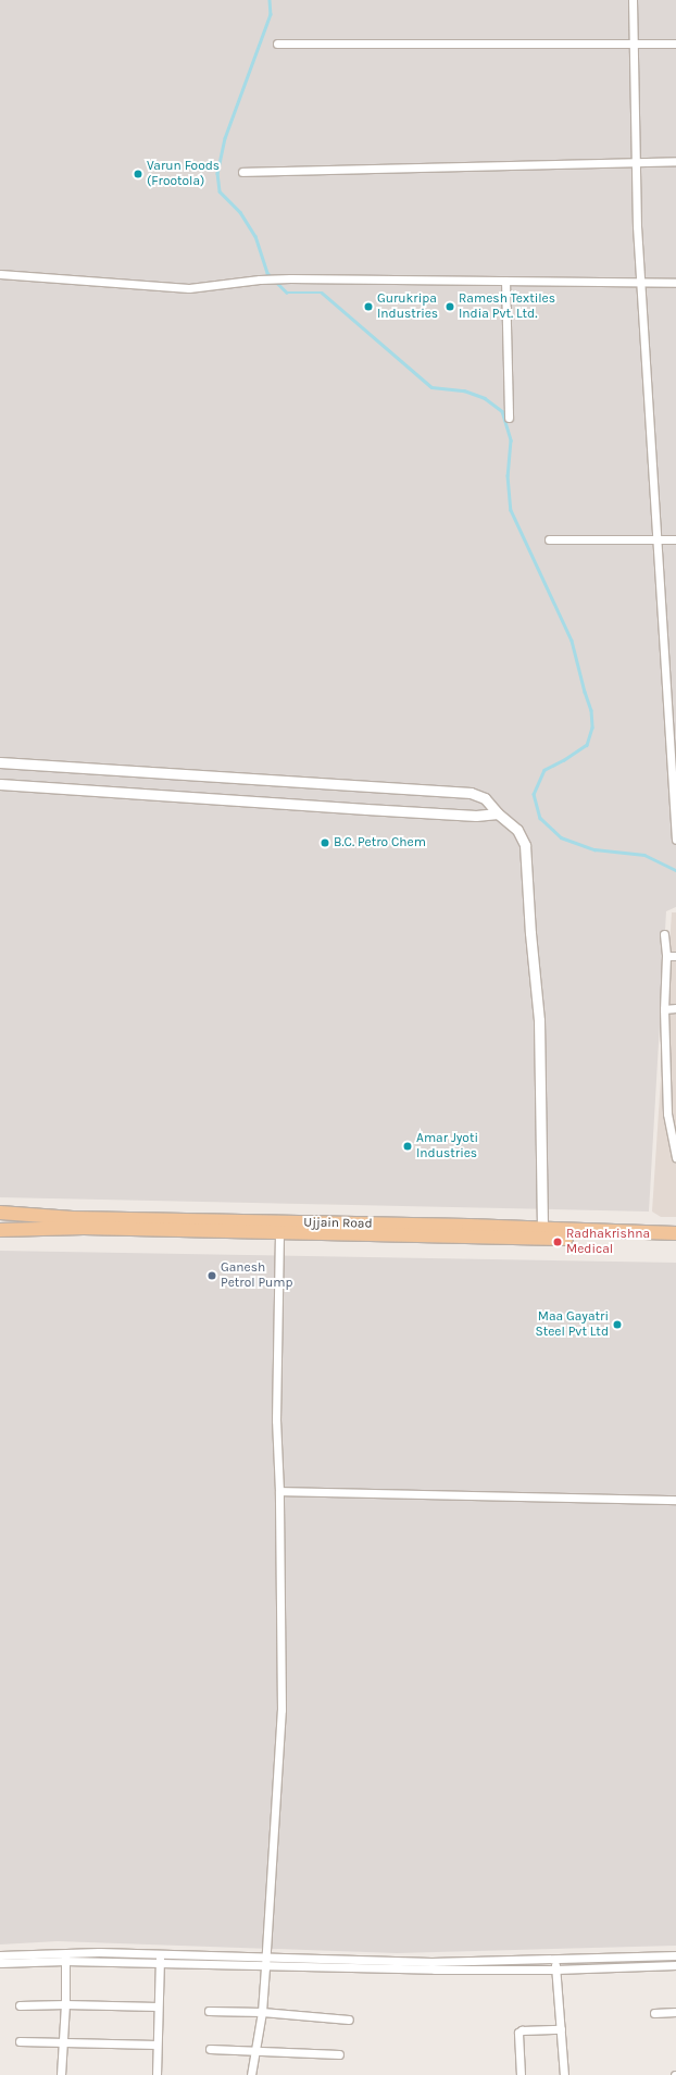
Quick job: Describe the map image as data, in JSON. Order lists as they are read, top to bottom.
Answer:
{
  "streets": {
    "main road": ["Ujjain Road"]
  },
  "places": [
    "Varun Foods (Frootola)",
    "Gurukripa Industries",
    "Ramesh Textiles India Pvt. Ltd.",
    "B.C. Petro Chem",
    "Amar Jyoti Industries",
    "Radhakrishna Medical",
    "Ganesh Petrol Pump",
    "Maa Gayatri Steel Pvt Ltd"
  ]
}
